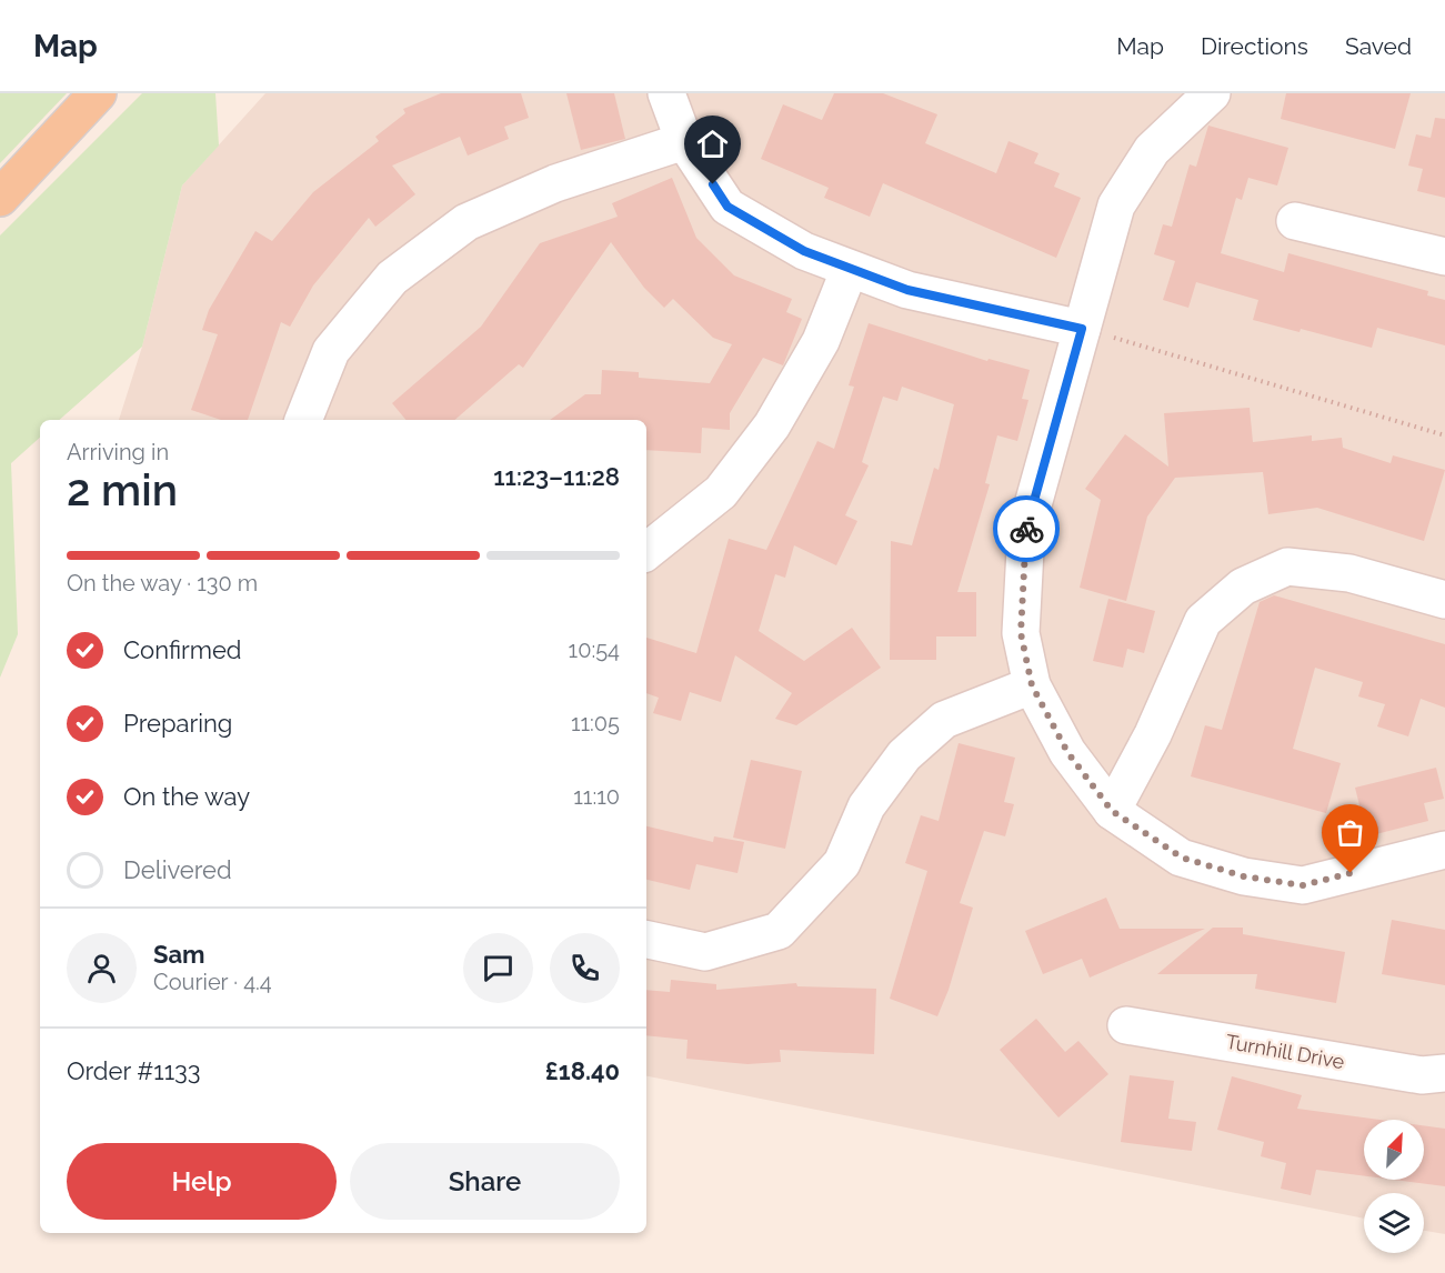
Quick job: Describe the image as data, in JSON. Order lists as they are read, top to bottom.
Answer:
{
  "streets": {
    "street": ["Turnhill Drive"]
  },
  "north": "top right",
  "page": {
    "header": "Map",
    "nav": ["Map", "Directions", "Saved"],
    "heading": ["2 min", "Arriving in", "11:23–11:28"],
    "panel": [
      "Sam",
      "Courier · 4.4",
      "Order #1133",
      "£18.40"
    ],
    "bar": "On the way · 130 m",
    "list": [
      ["Confirmed", "10:54"],
      ["Preparing", "11:05"],
      ["On the way", "11:10"],
      "Delivered"
    ],
    "buttons": ["Help", "Share"]
  }
}
